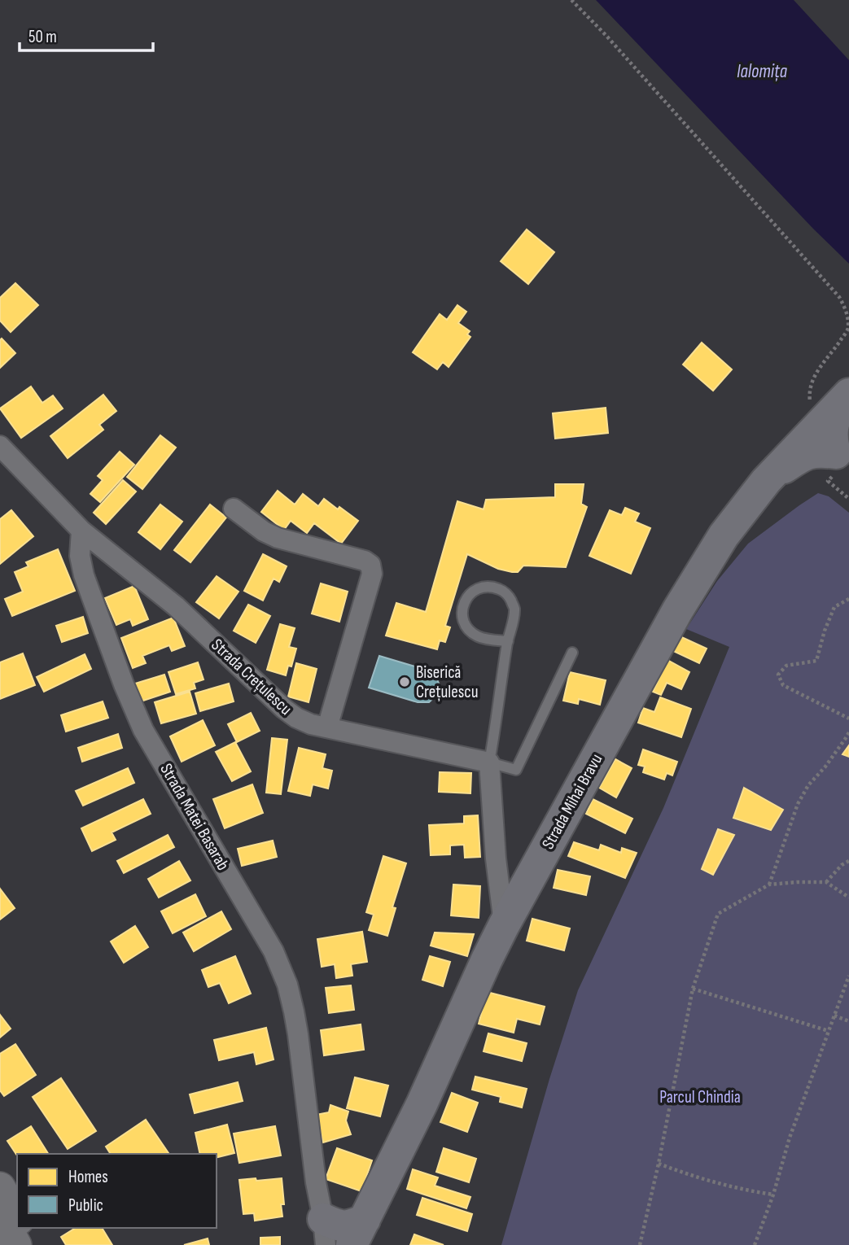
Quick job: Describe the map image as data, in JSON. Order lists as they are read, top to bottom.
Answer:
{
  "streets": {
    "main road": ["Strada Mihai Bravu"],
    "street": ["Strada Crețulescu", "Strada Matei Basarab"]
  },
  "crossings": [
    ["Strada Crețulescu", "Strada Matei Basarab"]
  ],
  "water": ["Ialomița"],
  "parks": ["Parcul Chindia"],
  "places": ["Biserică Crețulescu"],
  "legend": ["Homes", "Public"],
  "scale_bar": "50 m"
}
